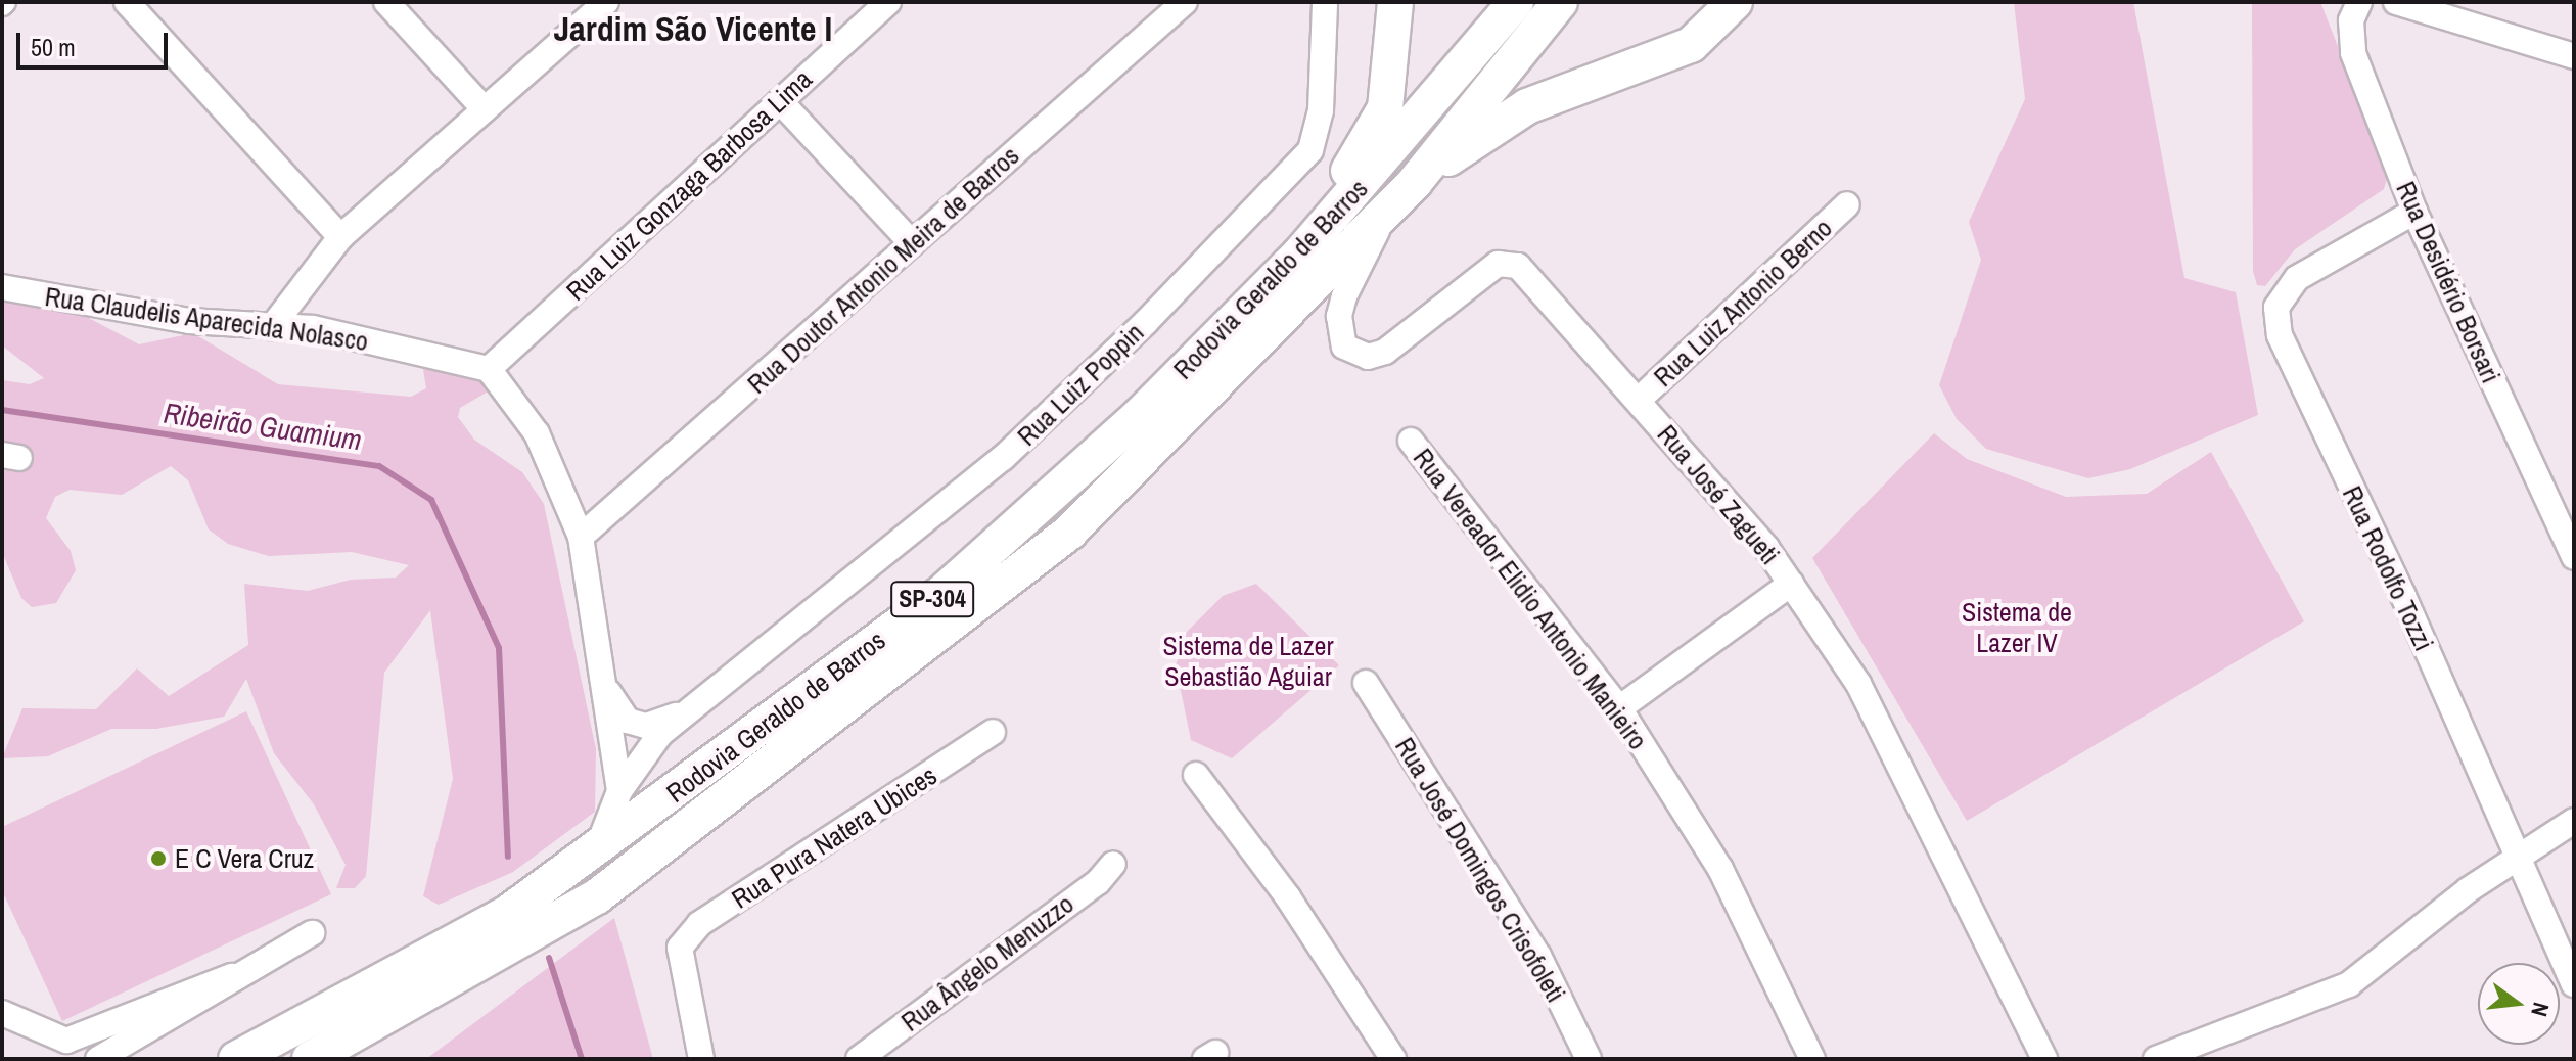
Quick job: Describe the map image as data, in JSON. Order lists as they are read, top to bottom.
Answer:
{
  "streets": {
    "highway": ["Rodovia Geraldo de Barros", "SP-304"],
    "street": [
      "Rua Luiz Gonzaga Barbosa Lima",
      "Rua Doutor Antonio Meira de Barros",
      "Rua Desidério Borsari",
      "Rua Luiz Antonio Berno",
      "Rua Claudelis Aparecida Nolasco",
      "Rua Luiz Poppin",
      "Rua José Zagueti",
      "Rua Rodolfo Tozzi",
      "Rua Vereador Elidio Antonio Manieiro",
      "Rua Pura Natera Ubices",
      "Rua José Domingos Crisofoleti",
      "Rua Ângelo Menuzzo"
    ]
  },
  "crossings": [
    ["Rua Luiz Gonzaga Barbosa Lima", "Rua Claudelis Aparecida Nolasco"],
    ["Rodovia Geraldo de Barros", "Rua José Zagueti"],
    ["Rua Desidério Borsari", "Rua Rodolfo Tozzi"],
    ["Rua Luiz Antonio Berno", "Rua José Zagueti"]
  ],
  "districts": ["Jardim São Vicente I"],
  "water": ["Ribeirão Guamium"],
  "parks": ["Sistema de Lazer IV", "Sistema de Lazer Sebastião Aguiar"],
  "places": ["E C Vera Cruz"],
  "scale_bar": "50 m",
  "north": "right"
}
